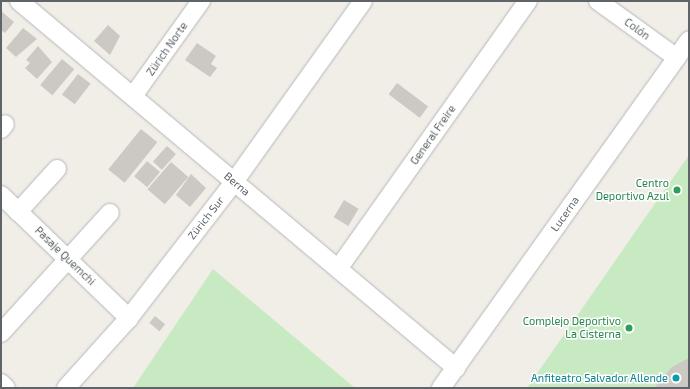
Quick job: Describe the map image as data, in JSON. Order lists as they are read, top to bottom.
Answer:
{
  "streets": {
    "street": [
      "Colón",
      "Zürich Norte",
      "General Freire",
      "Berna",
      "Lucerna",
      "Zürich Sur",
      "Pasaje Quemchi"
    ]
  },
  "crossings": [
    ["Colón", "Lucerna"],
    ["Zürich Norte", "Berna"],
    ["General Freire", "Berna"],
    ["Berna", "Lucerna"],
    ["Berna", "Zürich Sur"],
    ["Zürich Sur", "Pasaje Quemchi"]
  ],
  "places": ["Centro Deportivo Azul", "Complejo Deportivo La Cisterna", "Anfiteatro Salvador Allende"]
}
